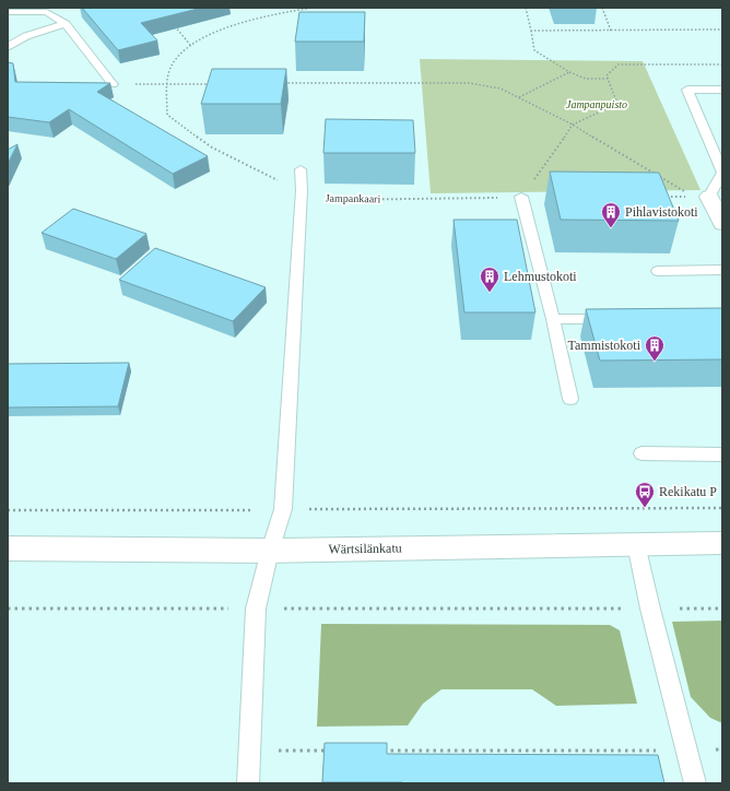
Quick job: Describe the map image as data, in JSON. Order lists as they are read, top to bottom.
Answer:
{
  "streets": {
    "street": ["Wärtsilänkatu"],
    "path": ["Jampankaari"]
  },
  "parks": ["Jampanpuisto"],
  "places": {
    "building": ["Pihlavistokoti", "Lehmustokoti", "Tammistokoti"],
    "bus stop": ["Rekikatu P"]
  }
}
